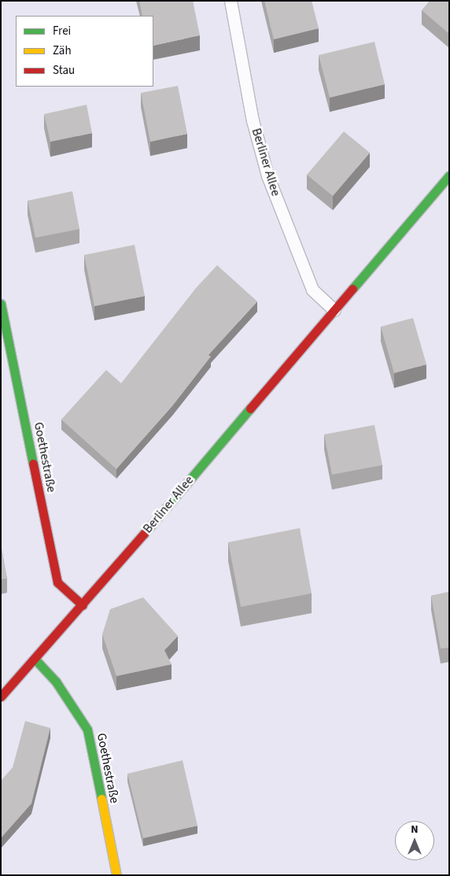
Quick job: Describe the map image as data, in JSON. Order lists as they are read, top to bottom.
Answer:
{
  "streets": {
    "street": ["Berliner Allee", "Goethestraße"]
  },
  "crossings": [
    ["Berliner Allee", "Goethestraße"]
  ],
  "legend": ["Frei", "Zäh", "Stau"],
  "north": "top"
}
